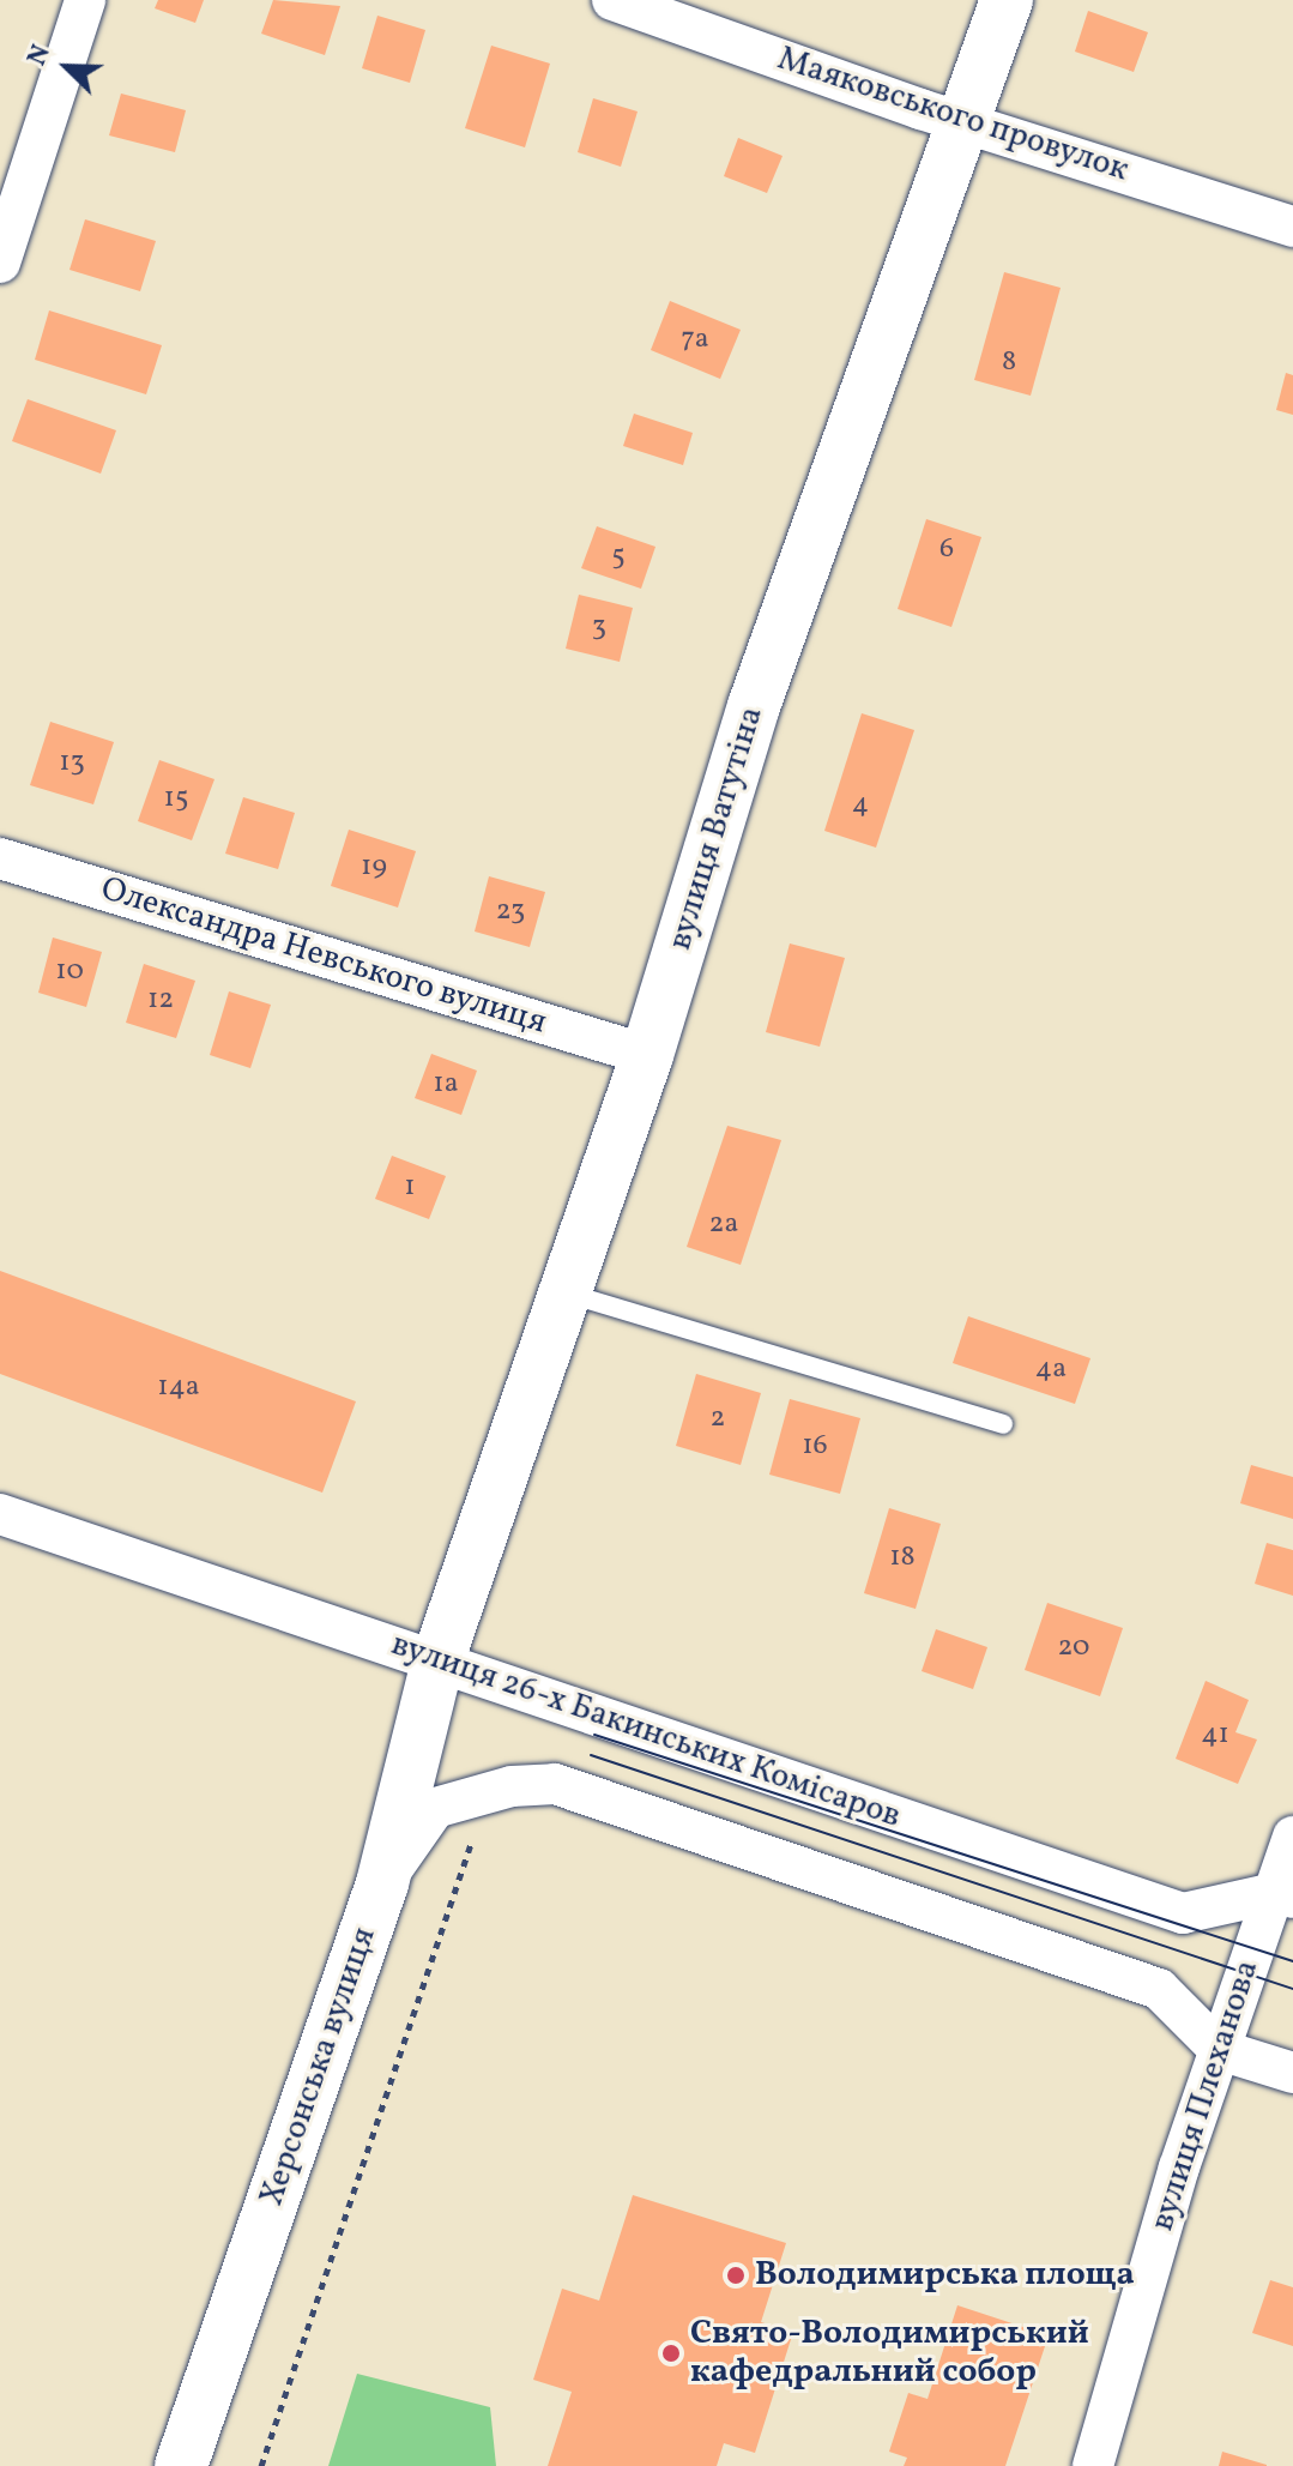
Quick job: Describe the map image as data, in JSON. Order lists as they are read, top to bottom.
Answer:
{
  "streets": {
    "street": [
      "Маяковського провулок",
      "вулиця Ватутіна",
      "Олександра Невського вулиця",
      "вулиця 26-х Бакинських Комісаров",
      "Херсонська вулиця",
      "вулиця Плеханова"
    ]
  },
  "crossings": [
    ["Маяковського провулок", "вулиця Ватутіна"],
    ["вулиця Ватутіна", "Олександра Невського вулиця"],
    ["вулиця Ватутіна", "вулиця 26-х Бакинських Комісаров"],
    ["вулиця Ватутіна", "Херсонська вулиця"],
    ["вулиця 26-х Бакинських Комісаров", "Херсонська вулиця"],
    ["вулиця 26-х Бакинських Комісаров", "вулиця Плеханова"]
  ],
  "places": ["Володимирська площа", "Свято-Володимирський кафедральний собор"],
  "house_numbers": [
    "7а",
    "8",
    "6",
    "5",
    "3",
    "13",
    "15",
    "4",
    "19",
    "23",
    "10",
    "12",
    "1а",
    "1",
    "2а",
    "4а",
    "14а",
    "2",
    "16",
    "18",
    "20",
    "41"
  ],
  "north": "top left"
}
